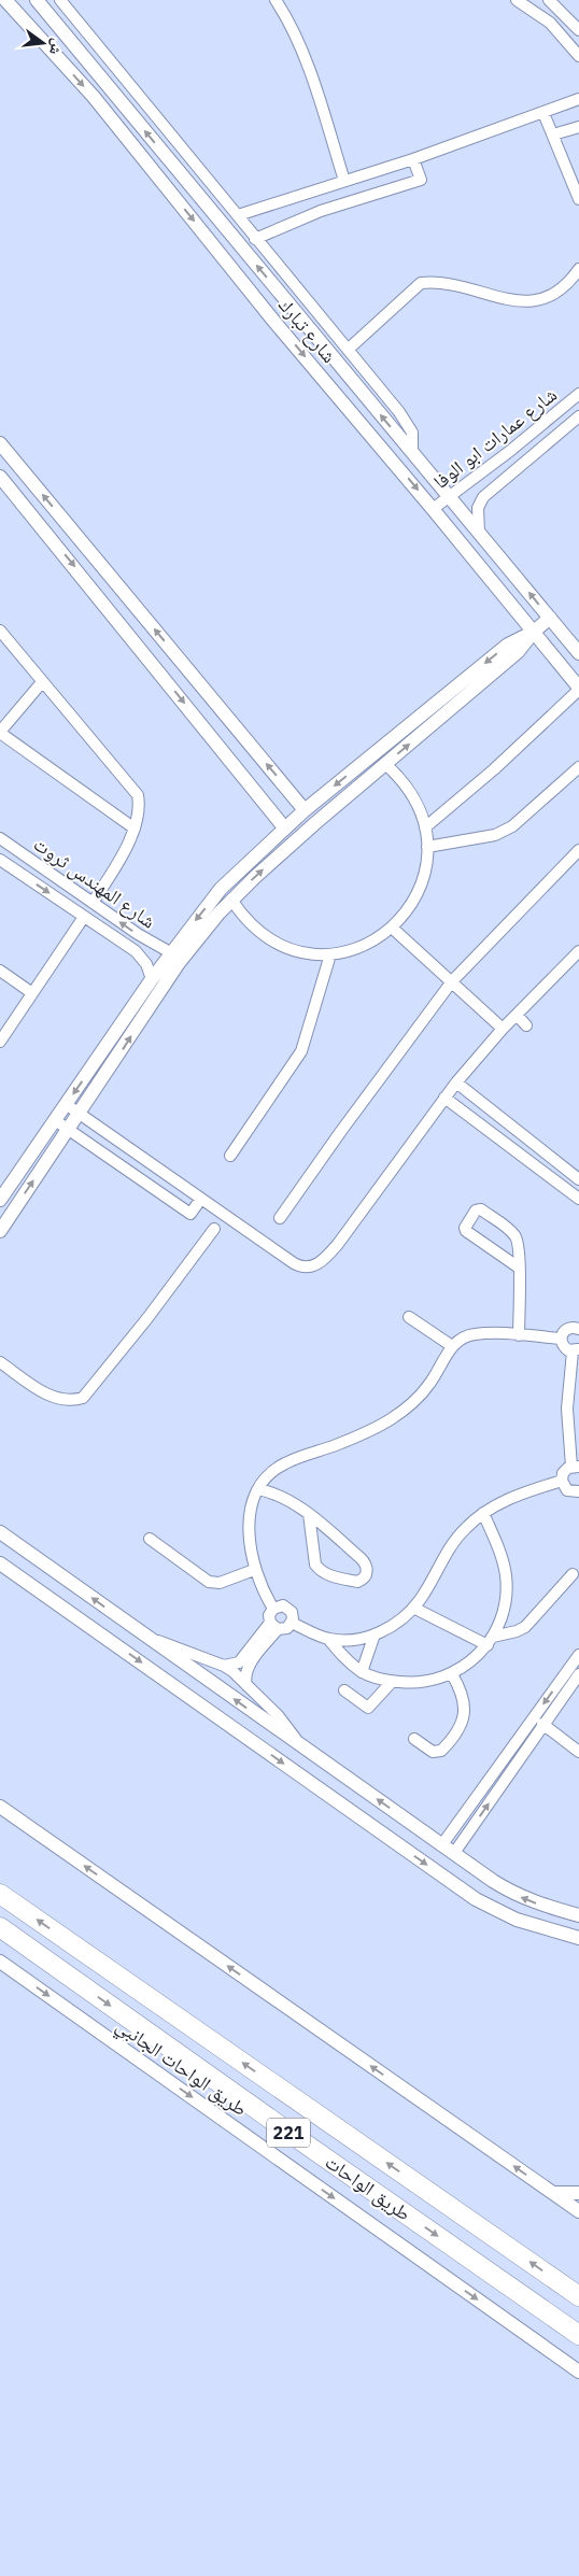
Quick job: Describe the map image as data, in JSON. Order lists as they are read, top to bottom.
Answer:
{
  "streets": {
    "highway": ["221", "طريق الواحات"],
    "street": [
      "شارع تبارك",
      "شارع عمارات ابو الوفا",
      "شارع المهندس ثروت",
      "طريق الواحات الجانبي"
    ]
  },
  "crossings": [
    ["شارع تبارك", "شارع عمارات ابو الوفا"]
  ],
  "one_way": ["طريق الواحات الجانبي"],
  "north": "right"
}
